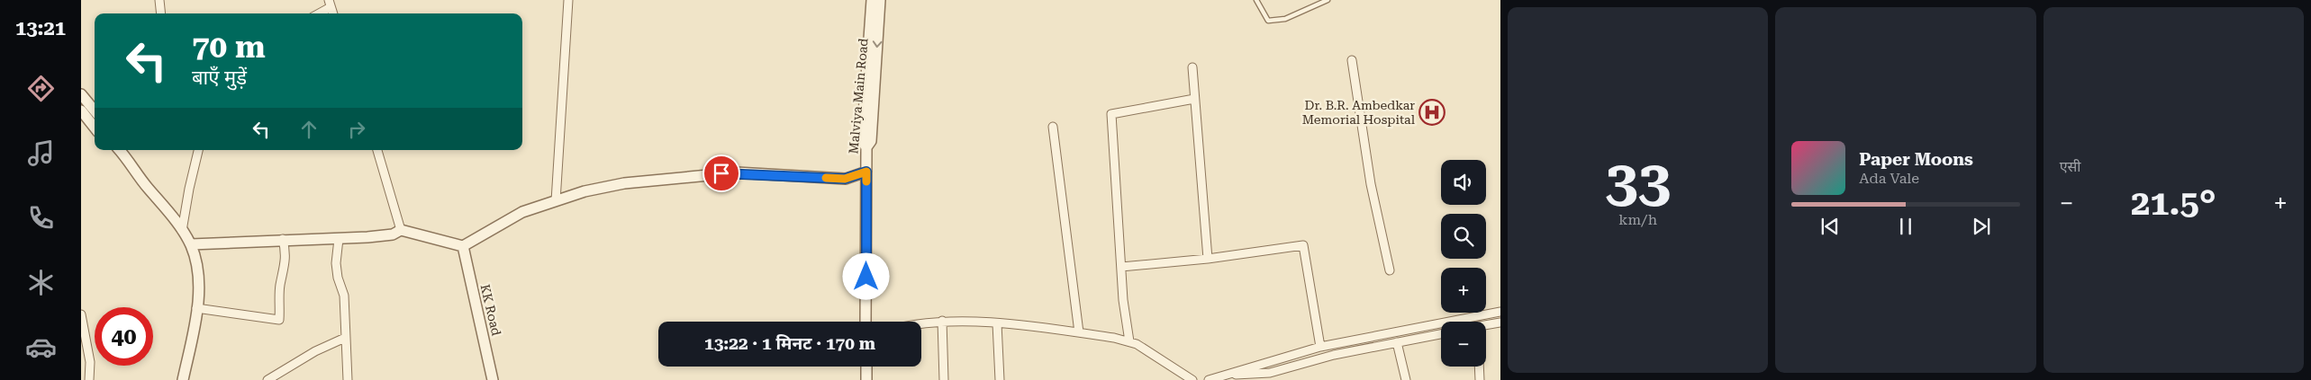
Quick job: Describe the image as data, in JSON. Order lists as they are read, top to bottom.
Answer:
{
  "streets": {
    "street": ["Malviya Main Road", "KK Road"]
  },
  "places": {
    "hospital": ["Dr. B.R. Ambedkar Memorial Hospital"]
  },
  "page": {
    "tabs": "13:21",
    "tile": [
      ["33", "km/h"],
      "एसी"
    ],
    "turn": ["70 m", "बाएँ मुड़ें"],
    "song": ["Paper Moons", "Ada Vale"],
    "map_buttons": ["+", "−"],
    "heat": ["−", "21.5°", "+"],
    "limit": "40",
    "trip": "13:22 · 1 मिनट · 170 m"
  }
}
